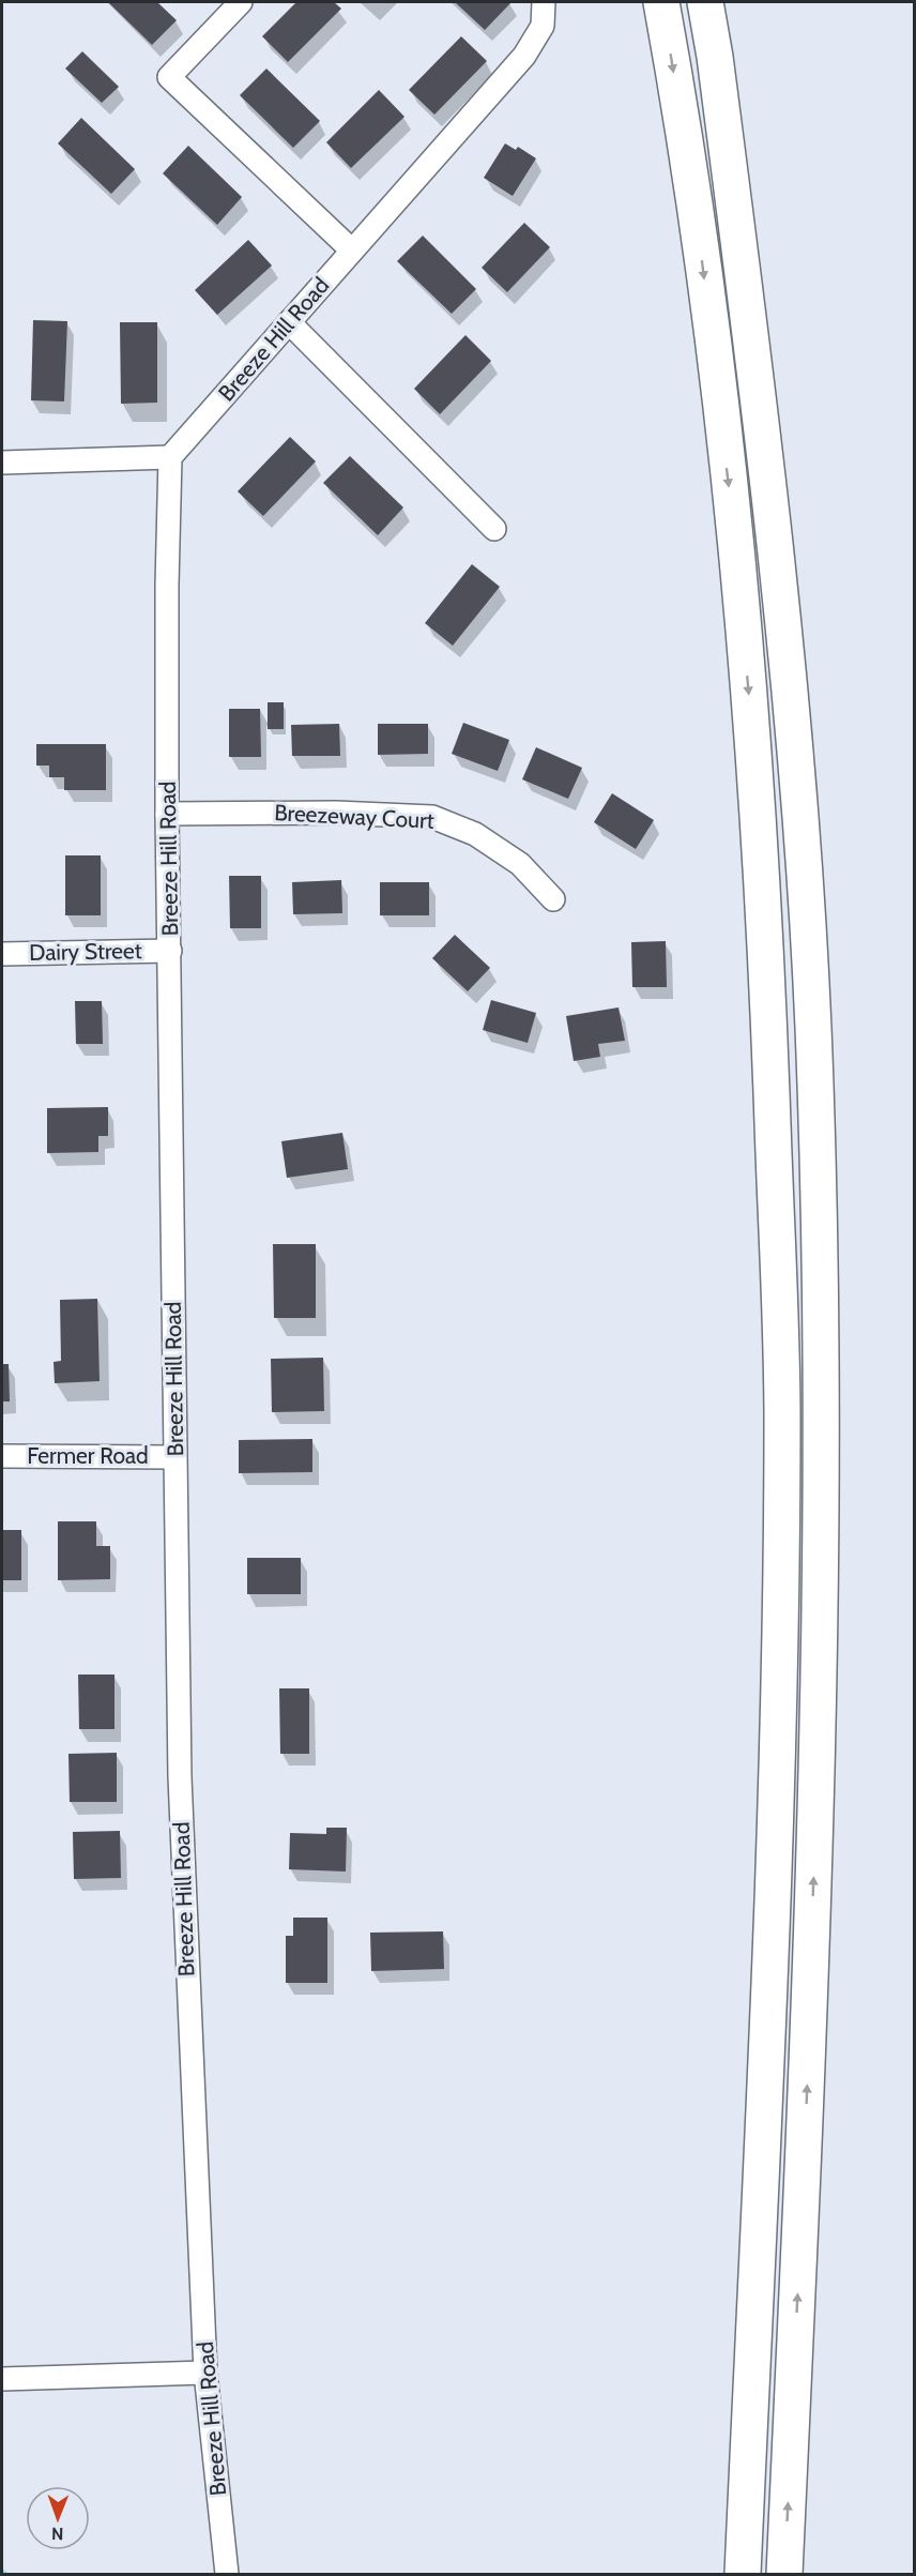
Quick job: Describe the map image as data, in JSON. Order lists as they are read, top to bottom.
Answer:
{
  "streets": {
    "street": [
      "Breeze Hill Road",
      "Breezeway Court",
      "Dairy Street",
      "Fermer Road"
    ]
  },
  "crossings": [
    ["Breeze Hill Road", "Breezeway Court"],
    ["Breeze Hill Road", "Dairy Street"],
    ["Breeze Hill Road", "Fermer Road"]
  ],
  "north": "bottom"
}
